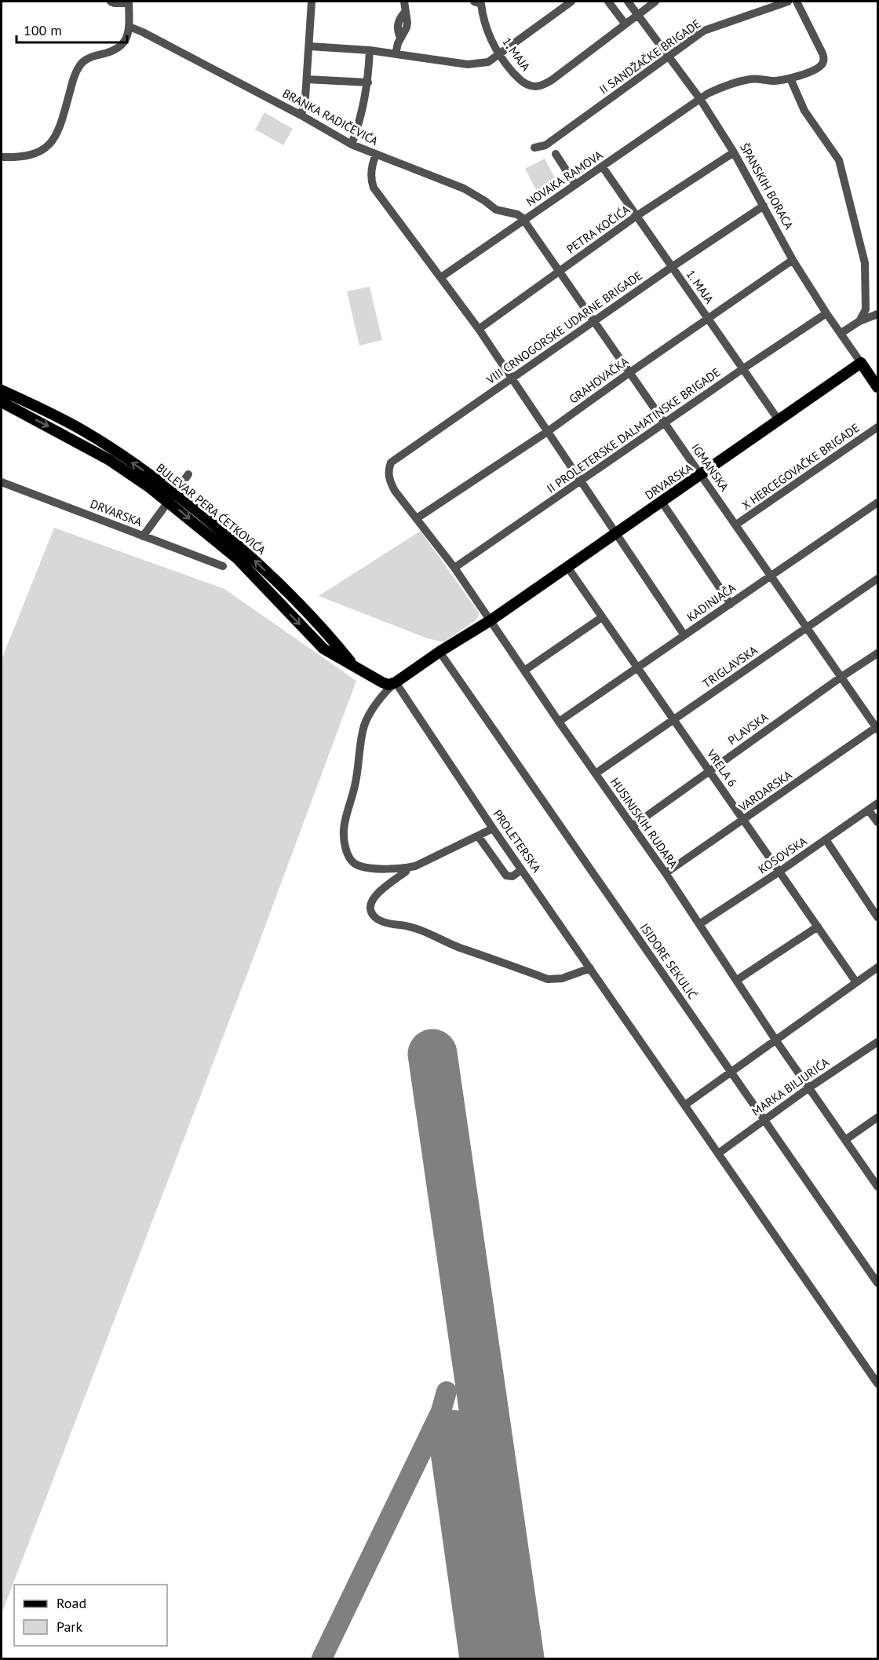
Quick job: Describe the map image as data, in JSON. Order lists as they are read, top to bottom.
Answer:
{
  "streets": {
    "main road": ["ŠPANSKIH BORACA", "DRVARSKA", "BULEVAR PERA ĆETKOVIĆA"],
    "street": [
      "1. MAJA",
      "II SANDŽAČKE BRIGADE",
      "BRANKA RADIČEVIĆA",
      "NOVAKA RAMOVA",
      "PETRA KOČIĆA",
      "VIII CRNOGORSKE UDARNE BRIGADE",
      "GRAHOVAČKA",
      "II PROLETERSKE DALMATINSKE BRIGADE",
      "X HERCEGOVAČKE BRIGADE",
      "IGMANSKA",
      "KADINJAČA",
      "TRIGLAVSKA",
      "PLAVSKA",
      "VRELA 6",
      "VARDARSKA",
      "HUSINJSKIH RUDARA",
      "PROLETERSKA",
      "KOSOVSKA",
      "ISIDORE SEKULIĆ",
      "MARKA BILJURIĆA"
    ]
  },
  "crossings": [
    ["1. MAJA", "NOVAKA RAMOVA"],
    ["1. MAJA", "PETRA KOČIĆA"],
    ["1. MAJA", "VIII CRNOGORSKE UDARNE BRIGADE"],
    ["1. MAJA", "GRAHOVAČKA"],
    ["1. MAJA", "II PROLETERSKE DALMATINSKE BRIGADE"],
    ["1. MAJA", "DRVARSKA"],
    ["II SANDŽAČKE BRIGADE", "ŠPANSKIH BORACA"],
    ["BRANKA RADIČEVIĆA", "NOVAKA RAMOVA"],
    ["BRANKA RADIČEVIĆA", "IGMANSKA"],
    ["NOVAKA RAMOVA", "ŠPANSKIH BORACA"],
    ["NOVAKA RAMOVA", "IGMANSKA"],
    ["ŠPANSKIH BORACA", "PETRA KOČIĆA"],
    ["ŠPANSKIH BORACA", "VIII CRNOGORSKE UDARNE BRIGADE"],
    ["ŠPANSKIH BORACA", "GRAHOVAČKA"],
    ["ŠPANSKIH BORACA", "II PROLETERSKE DALMATINSKE BRIGADE"],
    ["ŠPANSKIH BORACA", "DRVARSKA"],
    ["PETRA KOČIĆA", "IGMANSKA"],
    ["VIII CRNOGORSKE UDARNE BRIGADE", "IGMANSKA"],
    ["VIII CRNOGORSKE UDARNE BRIGADE", "HUSINJSKIH RUDARA"],
    ["GRAHOVAČKA", "IGMANSKA"],
    ["GRAHOVAČKA", "HUSINJSKIH RUDARA"],
    ["II PROLETERSKE DALMATINSKE BRIGADE", "IGMANSKA"],
    ["II PROLETERSKE DALMATINSKE BRIGADE", "HUSINJSKIH RUDARA"],
    ["X HERCEGOVAČKE BRIGADE", "IGMANSKA"],
    ["IGMANSKA", "DRVARSKA"],
    ["IGMANSKA", "KADINJAČA"],
    ["IGMANSKA", "TRIGLAVSKA"],
    ["IGMANSKA", "PLAVSKA"],
    ["IGMANSKA", "VARDARSKA"],
    ["DRVARSKA", "VRELA 6"],
    ["DRVARSKA", "HUSINJSKIH RUDARA"],
    ["BULEVAR PERA ĆETKOVIĆA", "PROLETERSKA"],
    ["KADINJAČA", "VRELA 6"],
    ["KADINJAČA", "HUSINJSKIH RUDARA"],
    ["TRIGLAVSKA", "VRELA 6"],
    ["TRIGLAVSKA", "HUSINJSKIH RUDARA"],
    ["PLAVSKA", "VRELA 6"],
    ["PLAVSKA", "HUSINJSKIH RUDARA"],
    ["VRELA 6", "VARDARSKA"],
    ["VRELA 6", "KOSOVSKA"],
    ["VARDARSKA", "HUSINJSKIH RUDARA"],
    ["HUSINJSKIH RUDARA", "KOSOVSKA"],
    ["HUSINJSKIH RUDARA", "MARKA BILJURIĆA"],
    ["PROLETERSKA", "MARKA BILJURIĆA"],
    ["ISIDORE SEKULIĆ", "MARKA BILJURIĆA"]
  ],
  "legend": ["Road", "Park"],
  "scale_bar": "100 m"
}
